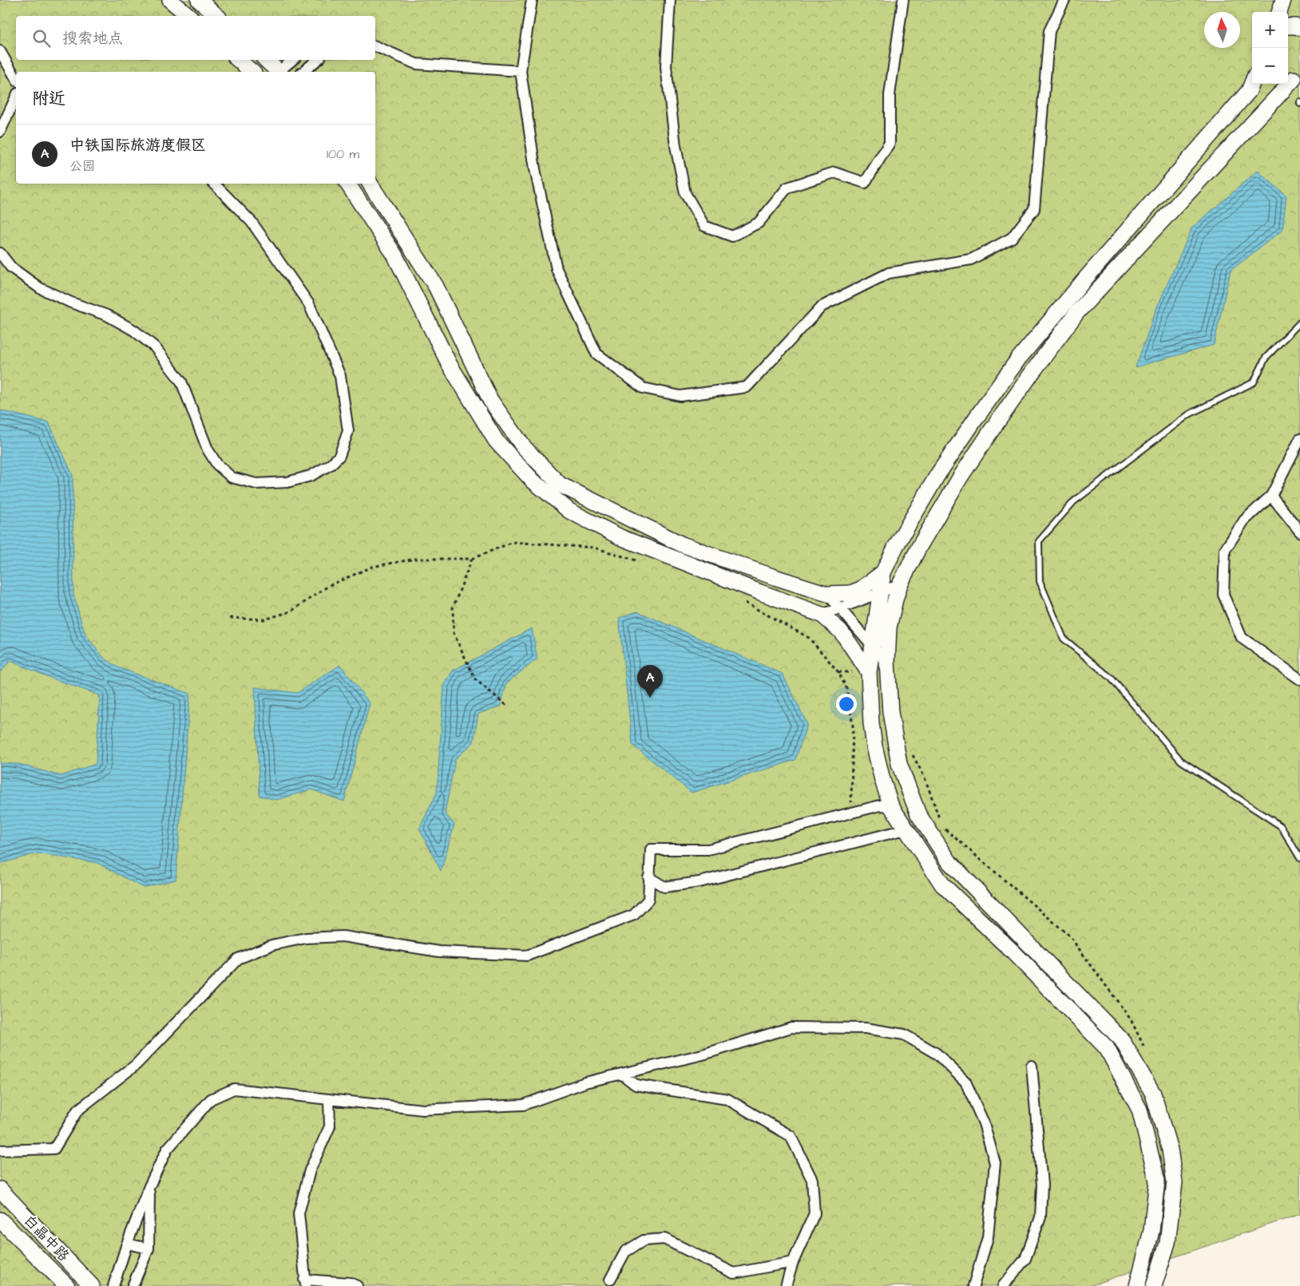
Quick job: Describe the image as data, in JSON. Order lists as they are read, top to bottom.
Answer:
{
  "streets": {
    "street": ["白晶中路"]
  },
  "north": "top",
  "page": {
    "map_buttons": ["+", "−"],
    "search": "搜索地点",
    "heading": "附近",
    "list": [
      {
        "mark": "A",
        "name": "中铁国际旅游度假区",
        "note": "公园",
        "value": "100 m"
      }
    ],
    "pins": "A"
  }
}
